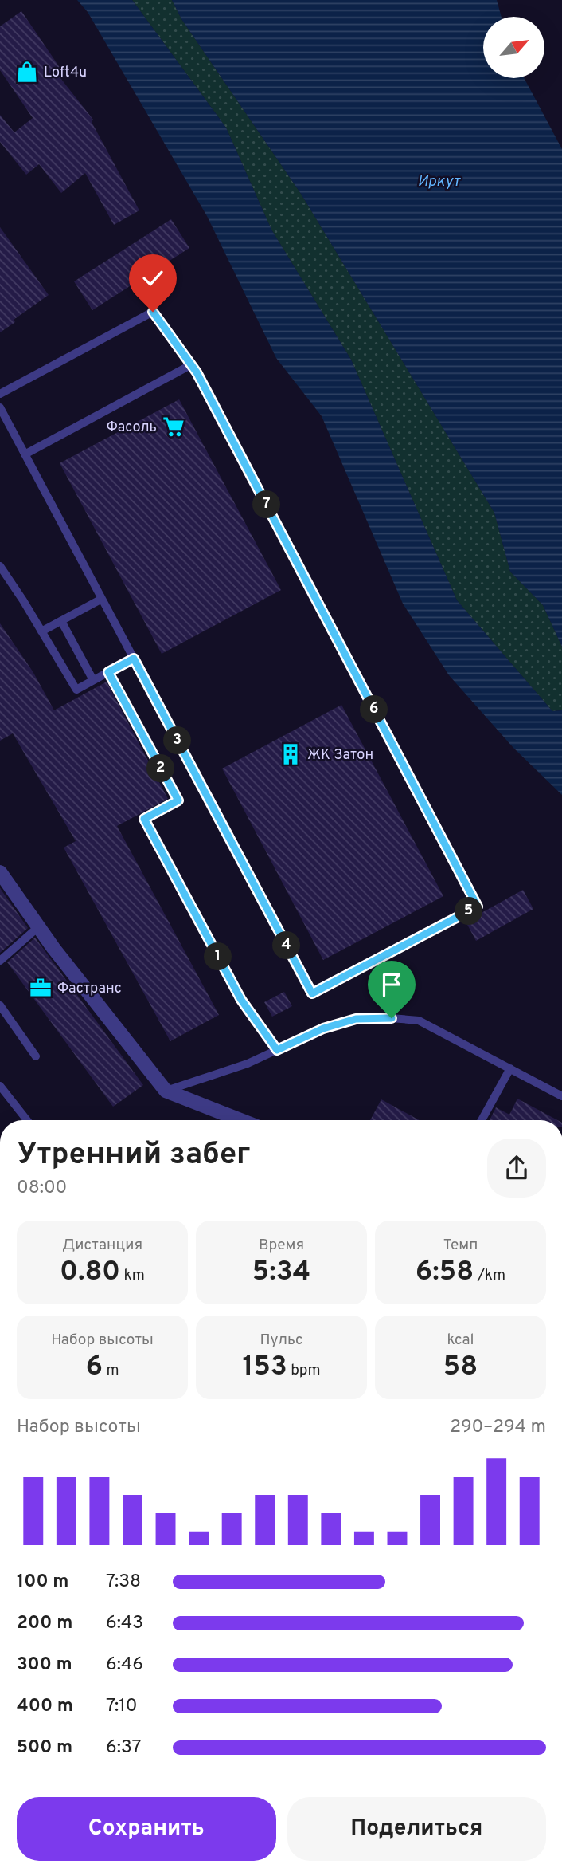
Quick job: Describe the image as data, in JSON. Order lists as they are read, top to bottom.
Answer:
{
  "water": ["Иркут"],
  "places": {
    "shop": ["Loft4u"],
    "supermarket": ["Фасоль"],
    "building": ["ЖК Затон"],
    "office": ["Фастранс"]
  },
  "north": "top right",
  "page": {
    "pins": [
      "7",
      "6",
      "3",
      "2",
      "5",
      "4",
      "1"
    ],
    "heading": ["Утренний забег", "08:00"],
    "stats": [
      ["Дистанция", "0.80 km"],
      ["Время", "5:34"],
      ["Темп", "6:58 /km"],
      ["Набор высоты", "6 m"],
      ["Пульс", "153 bpm"],
      ["kcal", "58"]
    ],
    "chart": ["Набор высоты", "290–294 m"],
    "list": [
      {
        "name": "100 m",
        "note": "7:38"
      },
      {
        "name": "200 m",
        "note": "6:43"
      },
      {
        "name": "300 m",
        "note": "6:46"
      },
      {
        "name": "400 m",
        "note": "7:10"
      },
      {
        "name": "500 m",
        "note": "6:37"
      }
    ],
    "buttons": ["Сохранить", "Поделиться"]
  }
}
